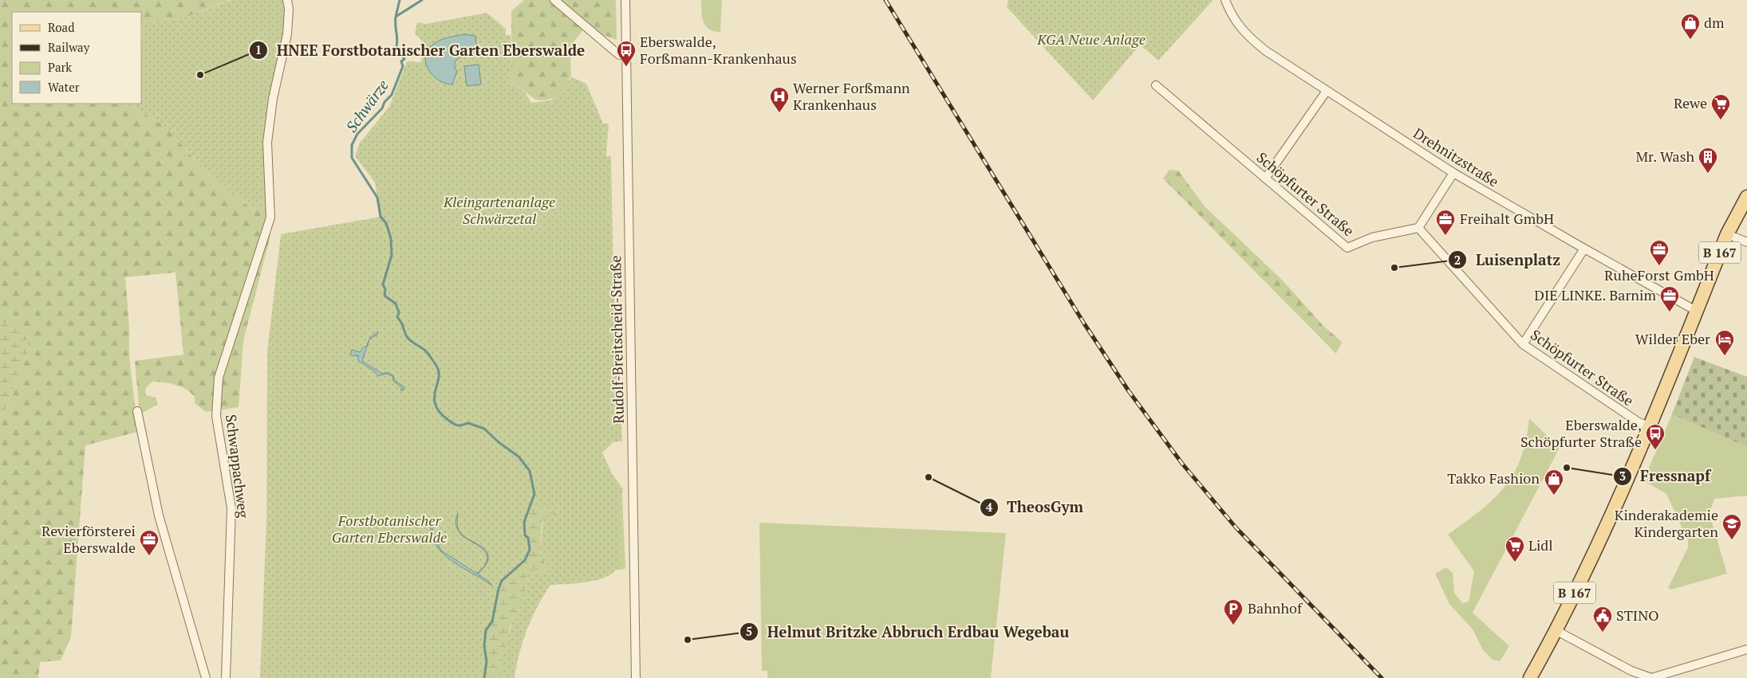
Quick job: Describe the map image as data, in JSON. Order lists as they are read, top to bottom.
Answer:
{
  "streets": {
    "main road": ["B 167"],
    "street": [
      "Drehnitzstraße",
      "Schöpfurter Straße",
      "Rudolf-Breitscheid-Straße",
      "Schwappachweg"
    ]
  },
  "crossings": [
    ["Drehnitzstraße", "B 167"],
    ["Schöpfurter Straße", "B 167"]
  ],
  "water": ["Schwärze"],
  "parks": ["KGA Neue Anlage", "Kleingartenanlage Schwärzetal", "Forstbotanischer Garten Eberswalde"],
  "places": {
    "shop": ["dm", "Takko Fashion"],
    "bus stop": ["Eberswalde, Forßmann-Krankenhaus", "Eberswalde, Schöpfurter Straße"],
    "other": [
      "HNEE Forstbotanischer Garten Eberswalde",
      "Luisenplatz",
      "Fressnapf",
      "TheosGym",
      "Helmut Britzke Abbruch Erdbau Wegebau"
    ],
    "hospital": ["Werner Forßmann Krankenhaus"],
    "supermarket": ["Rewe", "Lidl"],
    "building": ["Mr. Wash"],
    "office": [
      "Freihalt GmbH",
      "RuheForst GmbH",
      "DIE LINKE. Barnim",
      "Revierförsterei Eberswalde"
    ],
    "hotel": ["Wilder Eber"],
    "school or university": ["Kinderakademie Kindergarten"],
    "parking": ["Bahnhof"],
    "public building": ["STINO"]
  },
  "legend": [
    "Road",
    "Railway",
    "Park",
    "Water"
  ]
}
